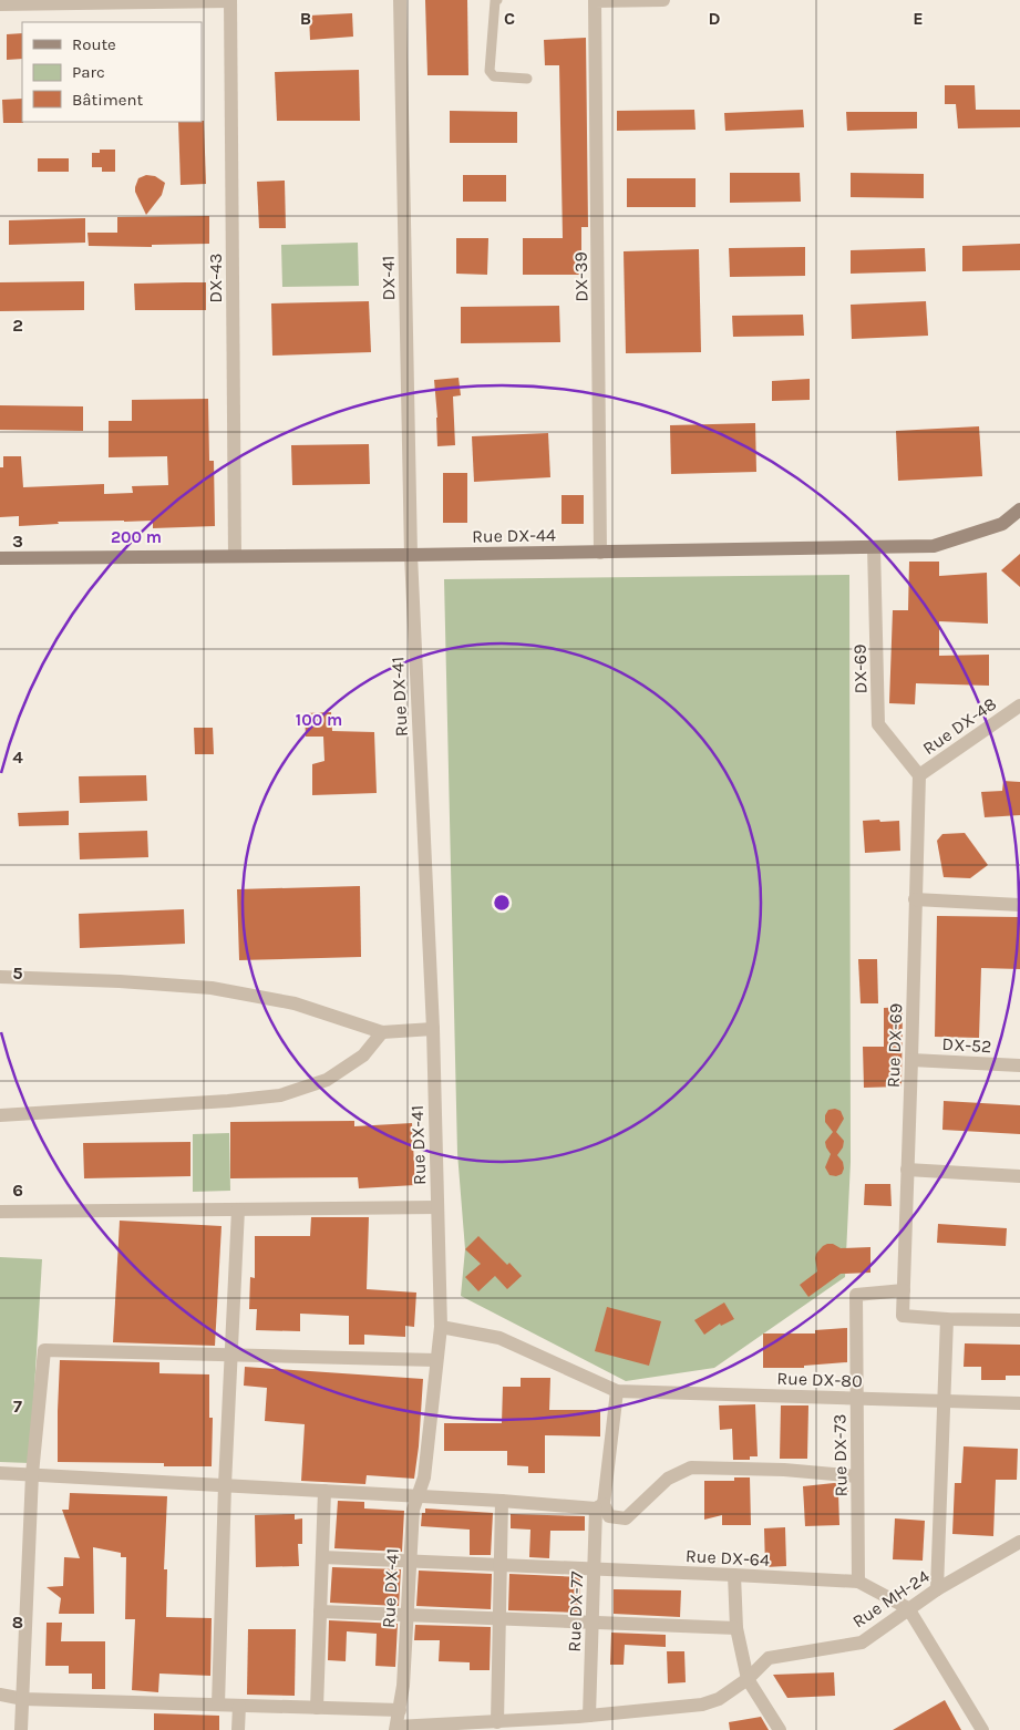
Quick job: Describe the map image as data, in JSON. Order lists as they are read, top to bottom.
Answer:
{
  "streets": {
    "street": [
      "DX-39",
      "DX-43",
      "DX-41",
      "Rue DX-44",
      "DX-69",
      "Rue DX-41",
      "Rue DX-48",
      "DX-52",
      "Rue DX-69",
      "Rue DX-80",
      "Rue DX-73",
      "Rue DX-64",
      "Rue MH-24",
      "Rue DX-77"
    ]
  },
  "crossings": [
    ["DX-39", "Rue DX-44"],
    ["DX-43", "Rue DX-44"],
    ["DX-41", "Rue DX-44"],
    ["DX-41", "Rue DX-41"],
    ["Rue DX-44", "DX-69"],
    ["Rue DX-44", "Rue DX-41"],
    ["DX-69", "Rue DX-48"],
    ["DX-69", "Rue DX-69"],
    ["Rue DX-41", "Rue DX-64"],
    ["Rue DX-41", "Rue MH-24"],
    ["Rue DX-48", "Rue DX-69"],
    ["DX-52", "Rue DX-69"],
    ["Rue DX-69", "Rue DX-73"],
    ["Rue DX-80", "Rue DX-73"],
    ["Rue DX-80", "Rue DX-77"],
    ["Rue DX-73", "Rue DX-64"],
    ["Rue DX-64", "Rue DX-77"],
    ["Rue MH-24", "Rue DX-77"]
  ],
  "legend": ["Route", "Parc", "Bâtiment"],
  "grid": {
    "columns": [
      "B",
      "C",
      "D",
      "E"
    ],
    "rows": [
      "2",
      "3",
      "4",
      "5",
      "6",
      "7",
      "8"
    ]
  },
  "rings": ["200 m", "100 m"]
}
